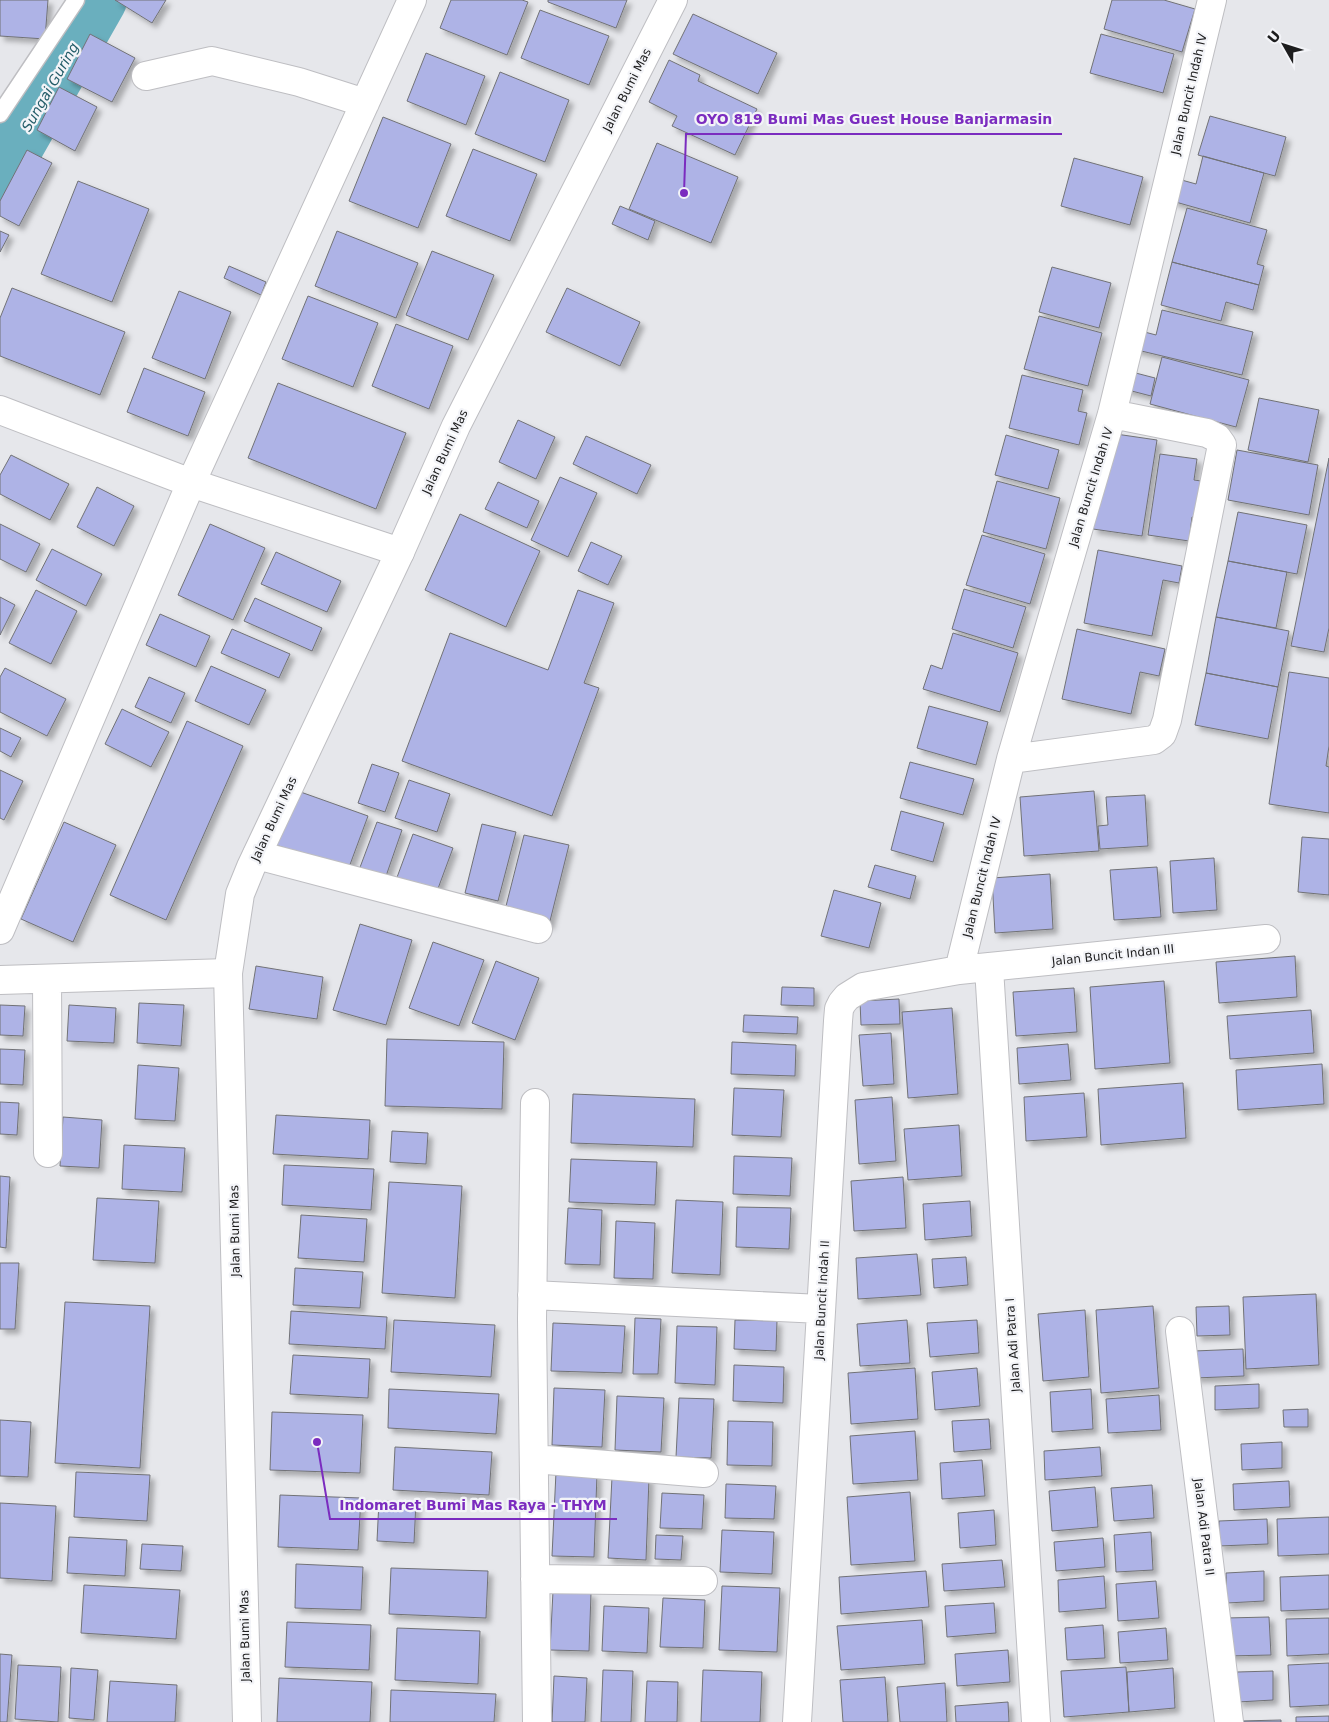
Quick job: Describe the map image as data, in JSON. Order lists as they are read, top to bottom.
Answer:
{
  "streets": {
    "street": [
      "Jalan Bumi Mas",
      "Jalan Buncit Indah IV",
      "Jalan Buncit Indan III",
      "Jalan Buncit Indah II",
      "Jalan Adi Patra I",
      "Jalan Adi Patra II"
    ]
  },
  "crossings": [
    ["Jalan Buncit Indah IV", "Jalan Buncit Indan III"],
    ["Jalan Buncit Indah IV", "Jalan Buncit Indah II"],
    ["Jalan Buncit Indan III", "Jalan Buncit Indah II"],
    ["Jalan Buncit Indan III", "Jalan Adi Patra I"]
  ],
  "water": ["Sungai Guring"],
  "places": ["OYO 819 Bumi Mas Guest House Banjarmasin", "Indomaret Bumi Mas Raya - THYM"],
  "north": "top left"
}
